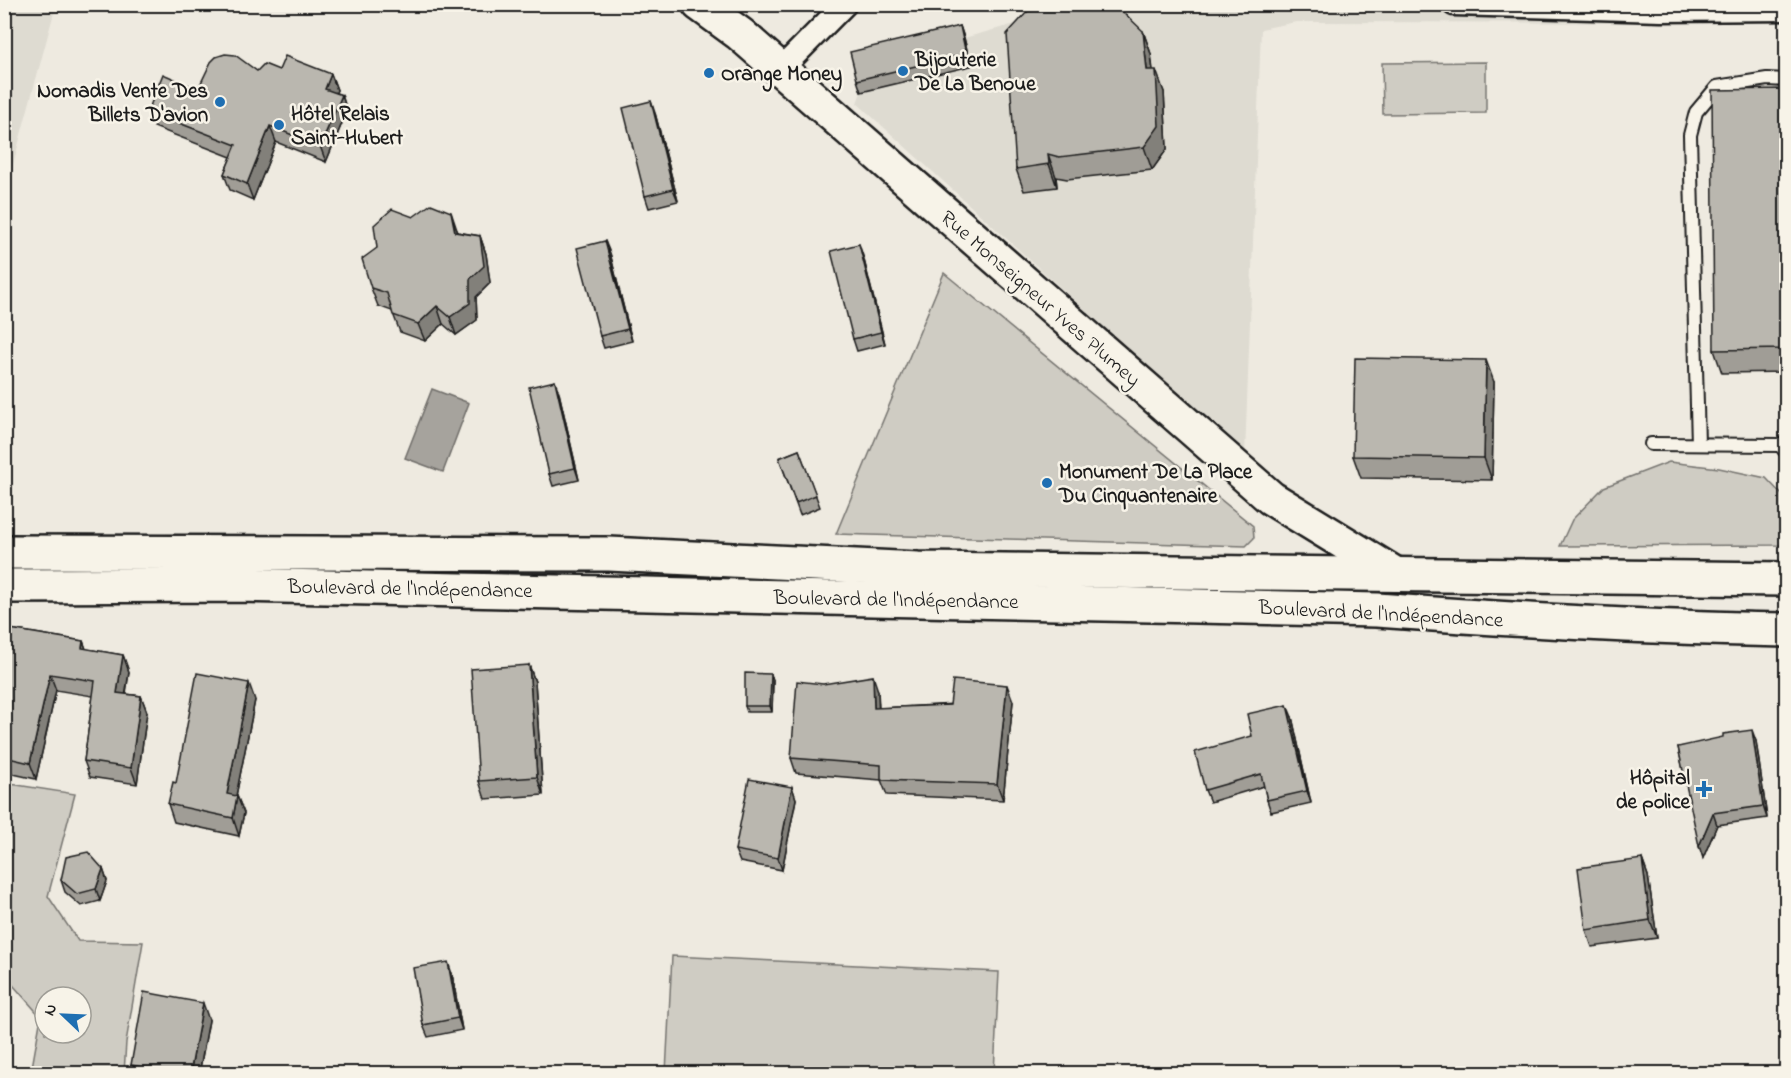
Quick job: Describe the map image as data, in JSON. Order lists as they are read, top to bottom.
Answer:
{
  "streets": {
    "main road": ["Rue Monseigneur Yves Plumey", "Boulevard de l'Indépendance"]
  },
  "crossings": [
    ["Rue Monseigneur Yves Plumey", "Boulevard de l'Indépendance"]
  ],
  "places": {
    "other": [
      "Bijouterie De La Benoue",
      "Orange Money",
      "Nomadis Vente Des Billets D'avion",
      "Hôtel Relais Saint-Hubert",
      "Monument De La Place Du Cinquantenaire"
    ],
    "health": ["Hôpital de police"]
  },
  "north": "top left"
}
